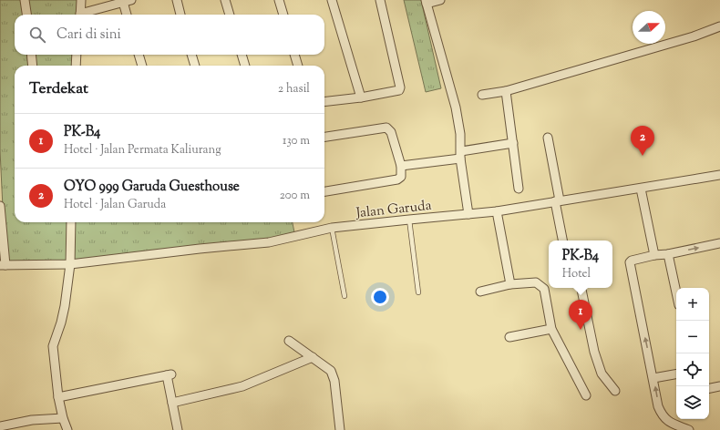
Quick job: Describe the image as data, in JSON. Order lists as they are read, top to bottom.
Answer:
{
  "streets": {
    "street": ["Jalan Garuda"]
  },
  "north": "right",
  "page": {
    "search": "Cari di sini",
    "heading": ["Terdekat", "2 hasil"],
    "list": [
      {
        "mark": "1",
        "name": "PK-B4",
        "note": "Hotel · Jalan Permata Kaliurang",
        "value": "130 m"
      },
      {
        "mark": "2",
        "name": "OYO 999 Garuda Guesthouse",
        "note": "Hotel · Jalan Garuda",
        "value": "200 m"
      }
    ],
    "pins": ["2", "1"],
    "popup": ["PK-B4", "Hotel"],
    "map_buttons": ["+", "−"]
  }
}
